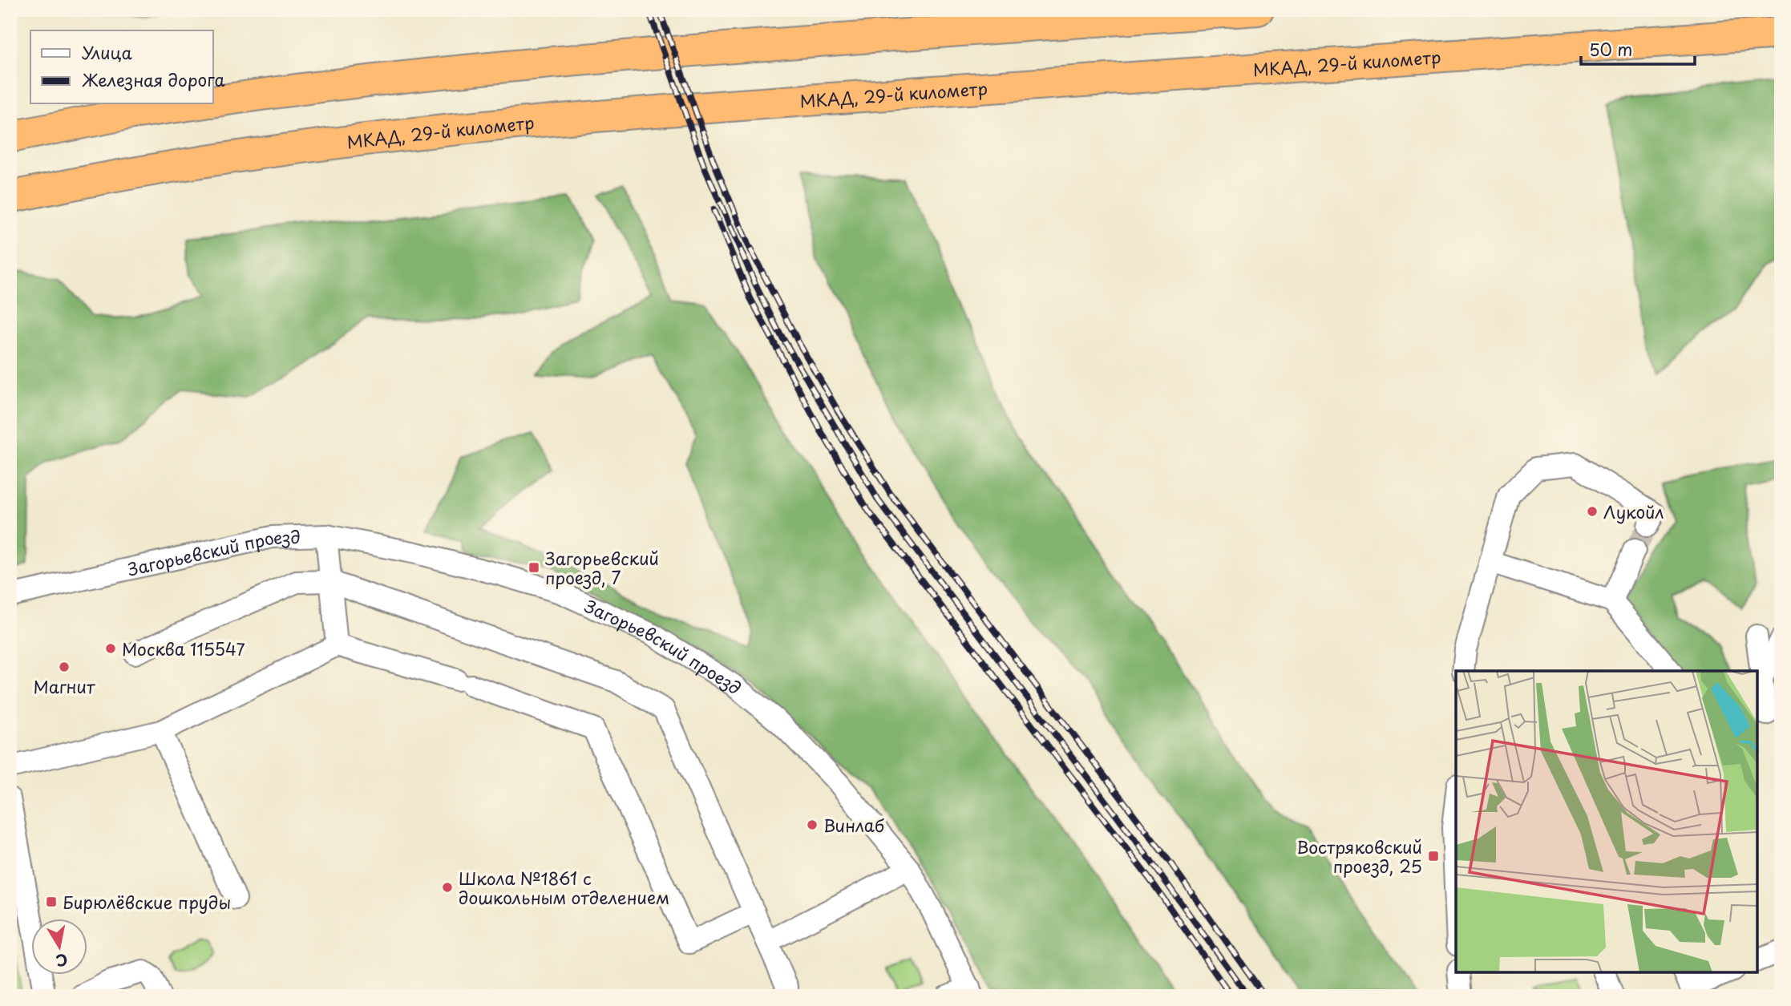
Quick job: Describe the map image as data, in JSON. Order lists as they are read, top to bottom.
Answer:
{
  "streets": {
    "highway": ["МКАД, 29-й километр"],
    "street": ["Загорьевский проезд"]
  },
  "places": {
    "other": [
      "Лукойл",
      "Москва 115547",
      "Магнит",
      "Винлаб",
      "Школа №1861 с дошкольным отделением"
    ],
    "transit": ["Загорьевский проезд, 7", "Востряковский проезд, 25", "Бирюлёвские пруды"]
  },
  "legend": ["Улица", "Железная дорога"],
  "scale_bar": "50 m",
  "north": "bottom"
}
